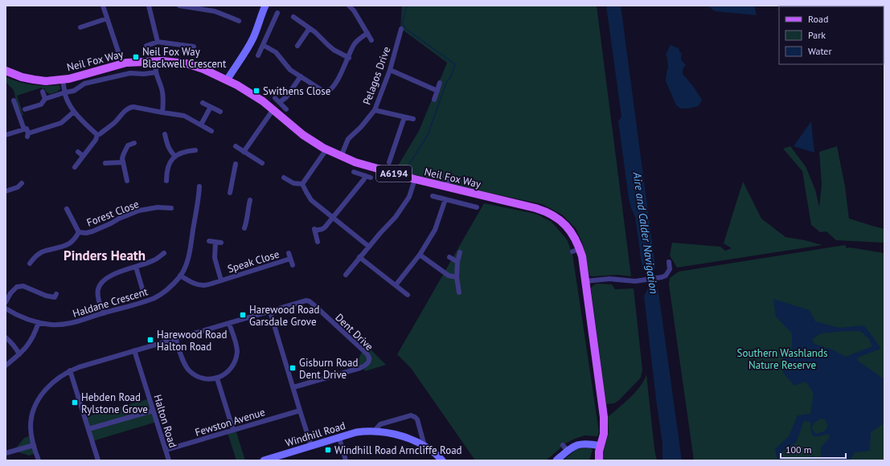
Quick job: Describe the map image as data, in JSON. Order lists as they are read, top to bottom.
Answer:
{
  "streets": {
    "main road": ["Neil Fox Way", "A6194"],
    "street": [
      "Pelagos Drive",
      "Forest Close",
      "Speak Close",
      "Haldane Crescent",
      "Dent Drive",
      "Halton Road",
      "Fewston Avenue",
      "Windhill Road"
    ]
  },
  "crossings": [
    ["Neil Fox Way", "Pelagos Drive"],
    ["Speak Close", "Haldane Crescent"],
    ["Halton Road", "Fewston Avenue"]
  ],
  "districts": ["Pinders Heath"],
  "water": ["Aire and Calder Navigation"],
  "parks": ["Southern Washlands Nature Reserve"],
  "places": {
    "transit": [
      "Neil Fox Way Blackwell Crescent",
      "Swithens Close",
      "Harewood Road Garsdale Grove",
      "Harewood Road Halton Road",
      "Gisburn Road Dent Drive",
      "Hebden Road Rylstone Grove",
      "Windhill Road Arncliffe Road"
    ]
  },
  "legend": ["Road", "Park", "Water"],
  "scale_bar": "100 m"
}
